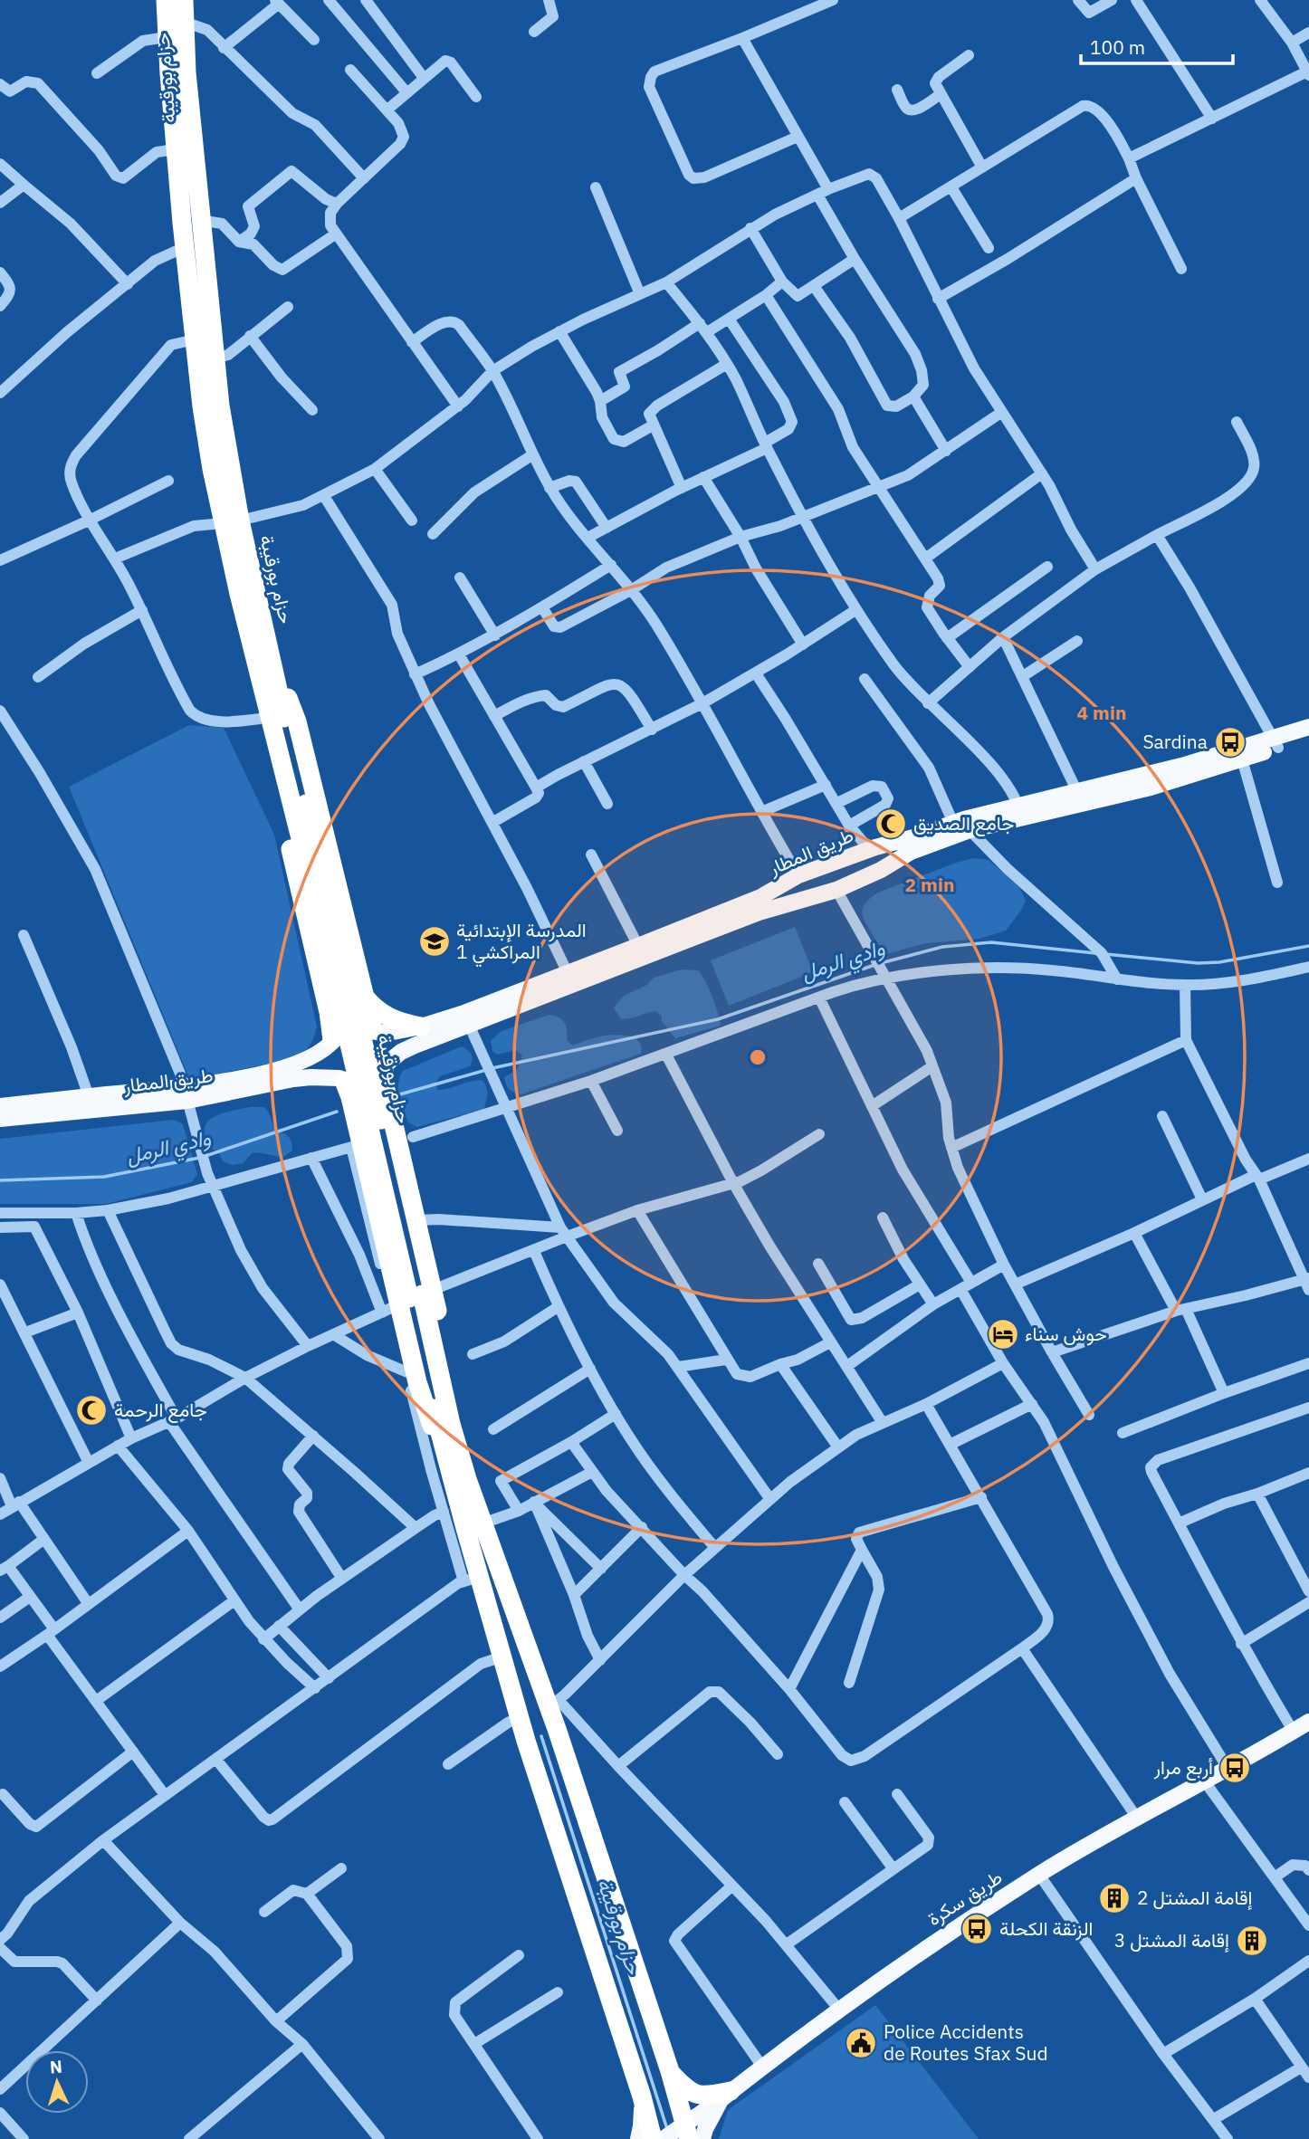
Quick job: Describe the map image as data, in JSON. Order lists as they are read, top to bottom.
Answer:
{
  "streets": {
    "highway": ["حزام بورقيبة"],
    "main road": ["طريق المطار", "طريق سكرة"]
  },
  "crossings": [
    ["حزام بورقيبة", "طريق سكرة"]
  ],
  "water": ["وادي الرمل", "حزام بورقيبة"],
  "places": {
    "bus stop": ["Sardina", "أربع مرار", "الزنقة الكحلة"],
    "mosque": ["جامع الصديق", "جامع الرحمة"],
    "school or university": ["المدرسة الإبتدائية المراكشي 1"],
    "hotel": ["حوش سناء"],
    "building": ["إقامة المشتل 2", "إقامة المشتل 3"],
    "public building": ["Police Accidents de Routes Sfax Sud"]
  },
  "scale_bar": "100 m",
  "north": "top",
  "rings": ["4 min", "2 min"]
}
